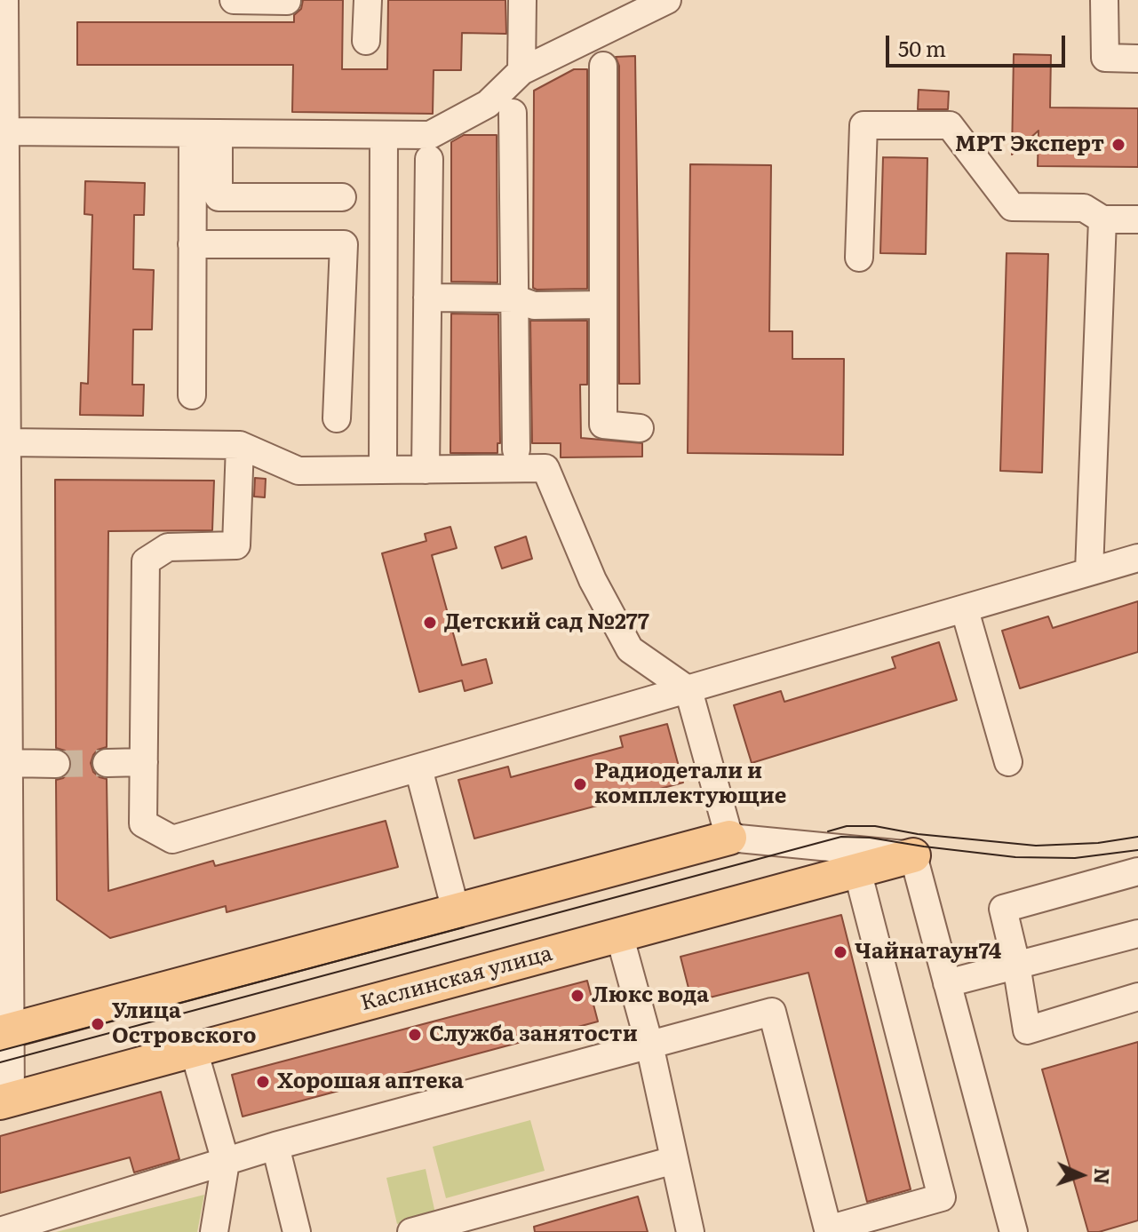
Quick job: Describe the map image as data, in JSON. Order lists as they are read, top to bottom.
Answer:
{
  "streets": {
    "main road": ["Каслинская улица"]
  },
  "places": [
    "МРТ Эксперт",
    "Детский сад №277",
    "Радиодетали и комплектующие",
    "Чайнатаун74",
    "Люкс вода",
    "Улица Островского",
    "Служба занятости",
    "Хорошая аптека"
  ],
  "scale_bar": "50 m",
  "north": "right"
}
